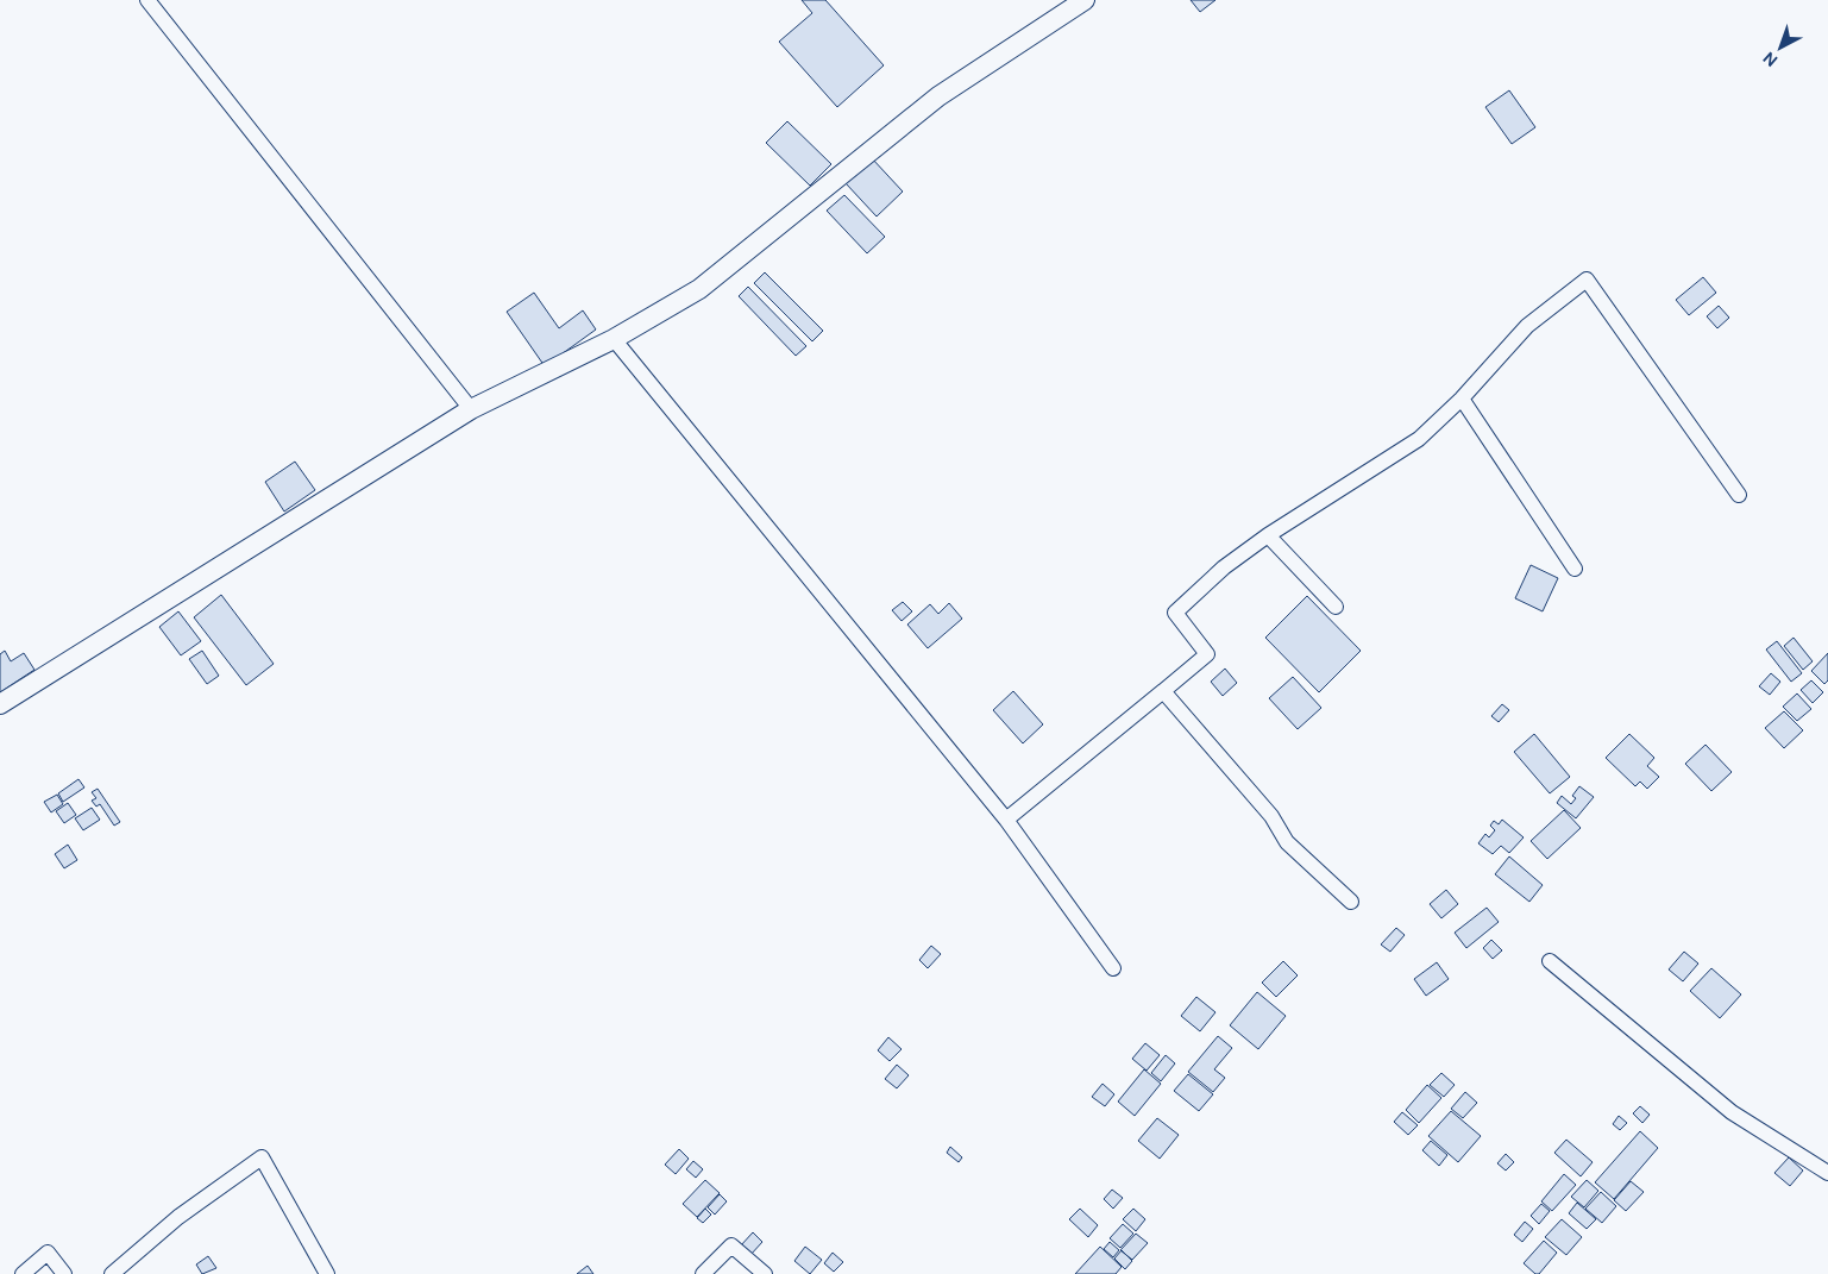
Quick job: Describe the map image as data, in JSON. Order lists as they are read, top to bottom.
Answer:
{
  "north": "bottom left"
}
